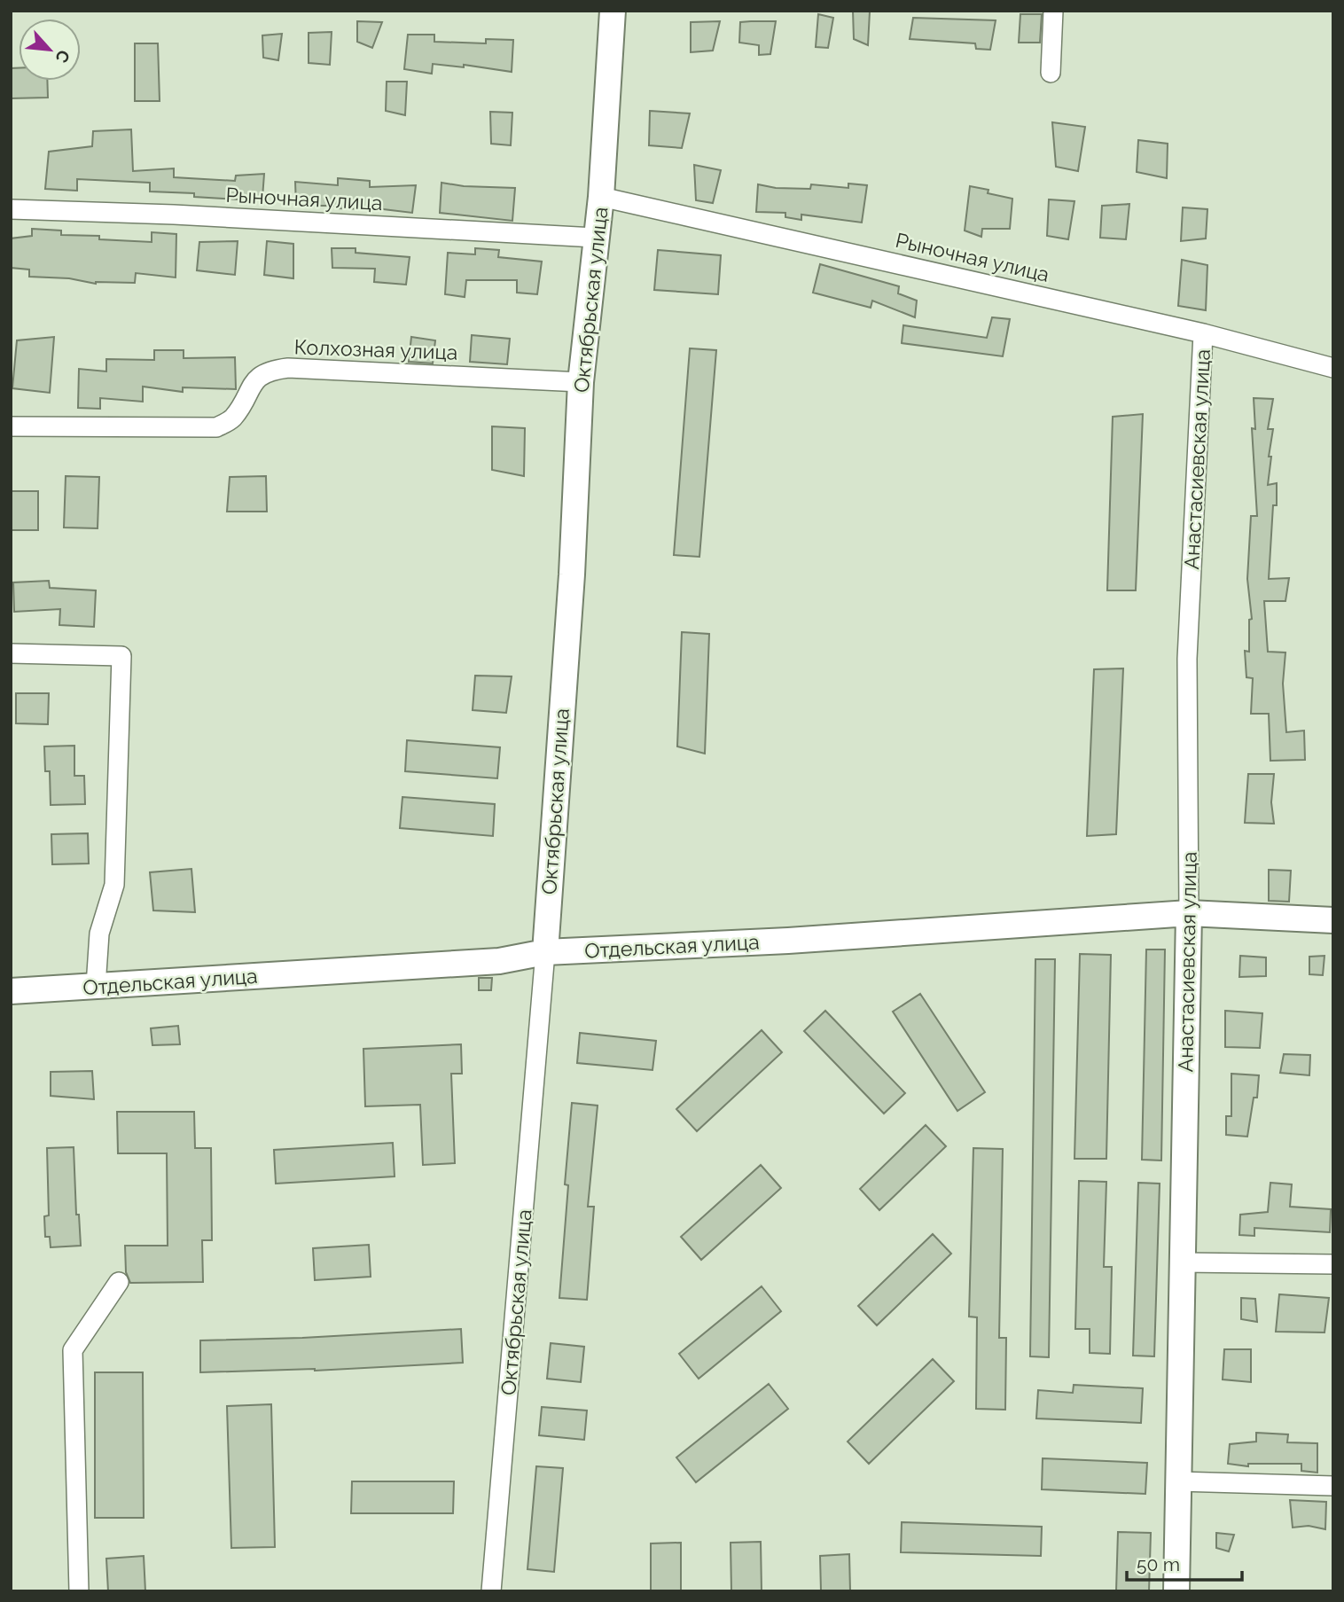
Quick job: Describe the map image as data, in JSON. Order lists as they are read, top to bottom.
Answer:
{
  "streets": {
    "street": [
      "Рыночная улица",
      "Октябрьская улица",
      "Колхозная улица",
      "Анастасиевская улица",
      "Отдельская улица"
    ]
  },
  "crossings": [
    ["Рыночная улица", "Октябрьская улица"],
    ["Рыночная улица", "Анастасиевская улица"],
    ["Октябрьская улица", "Колхозная улица"],
    ["Октябрьская улица", "Отдельская улица"],
    ["Анастасиевская улица", "Отдельская улица"]
  ],
  "scale_bar": "50 m",
  "north": "bottom right"
}
